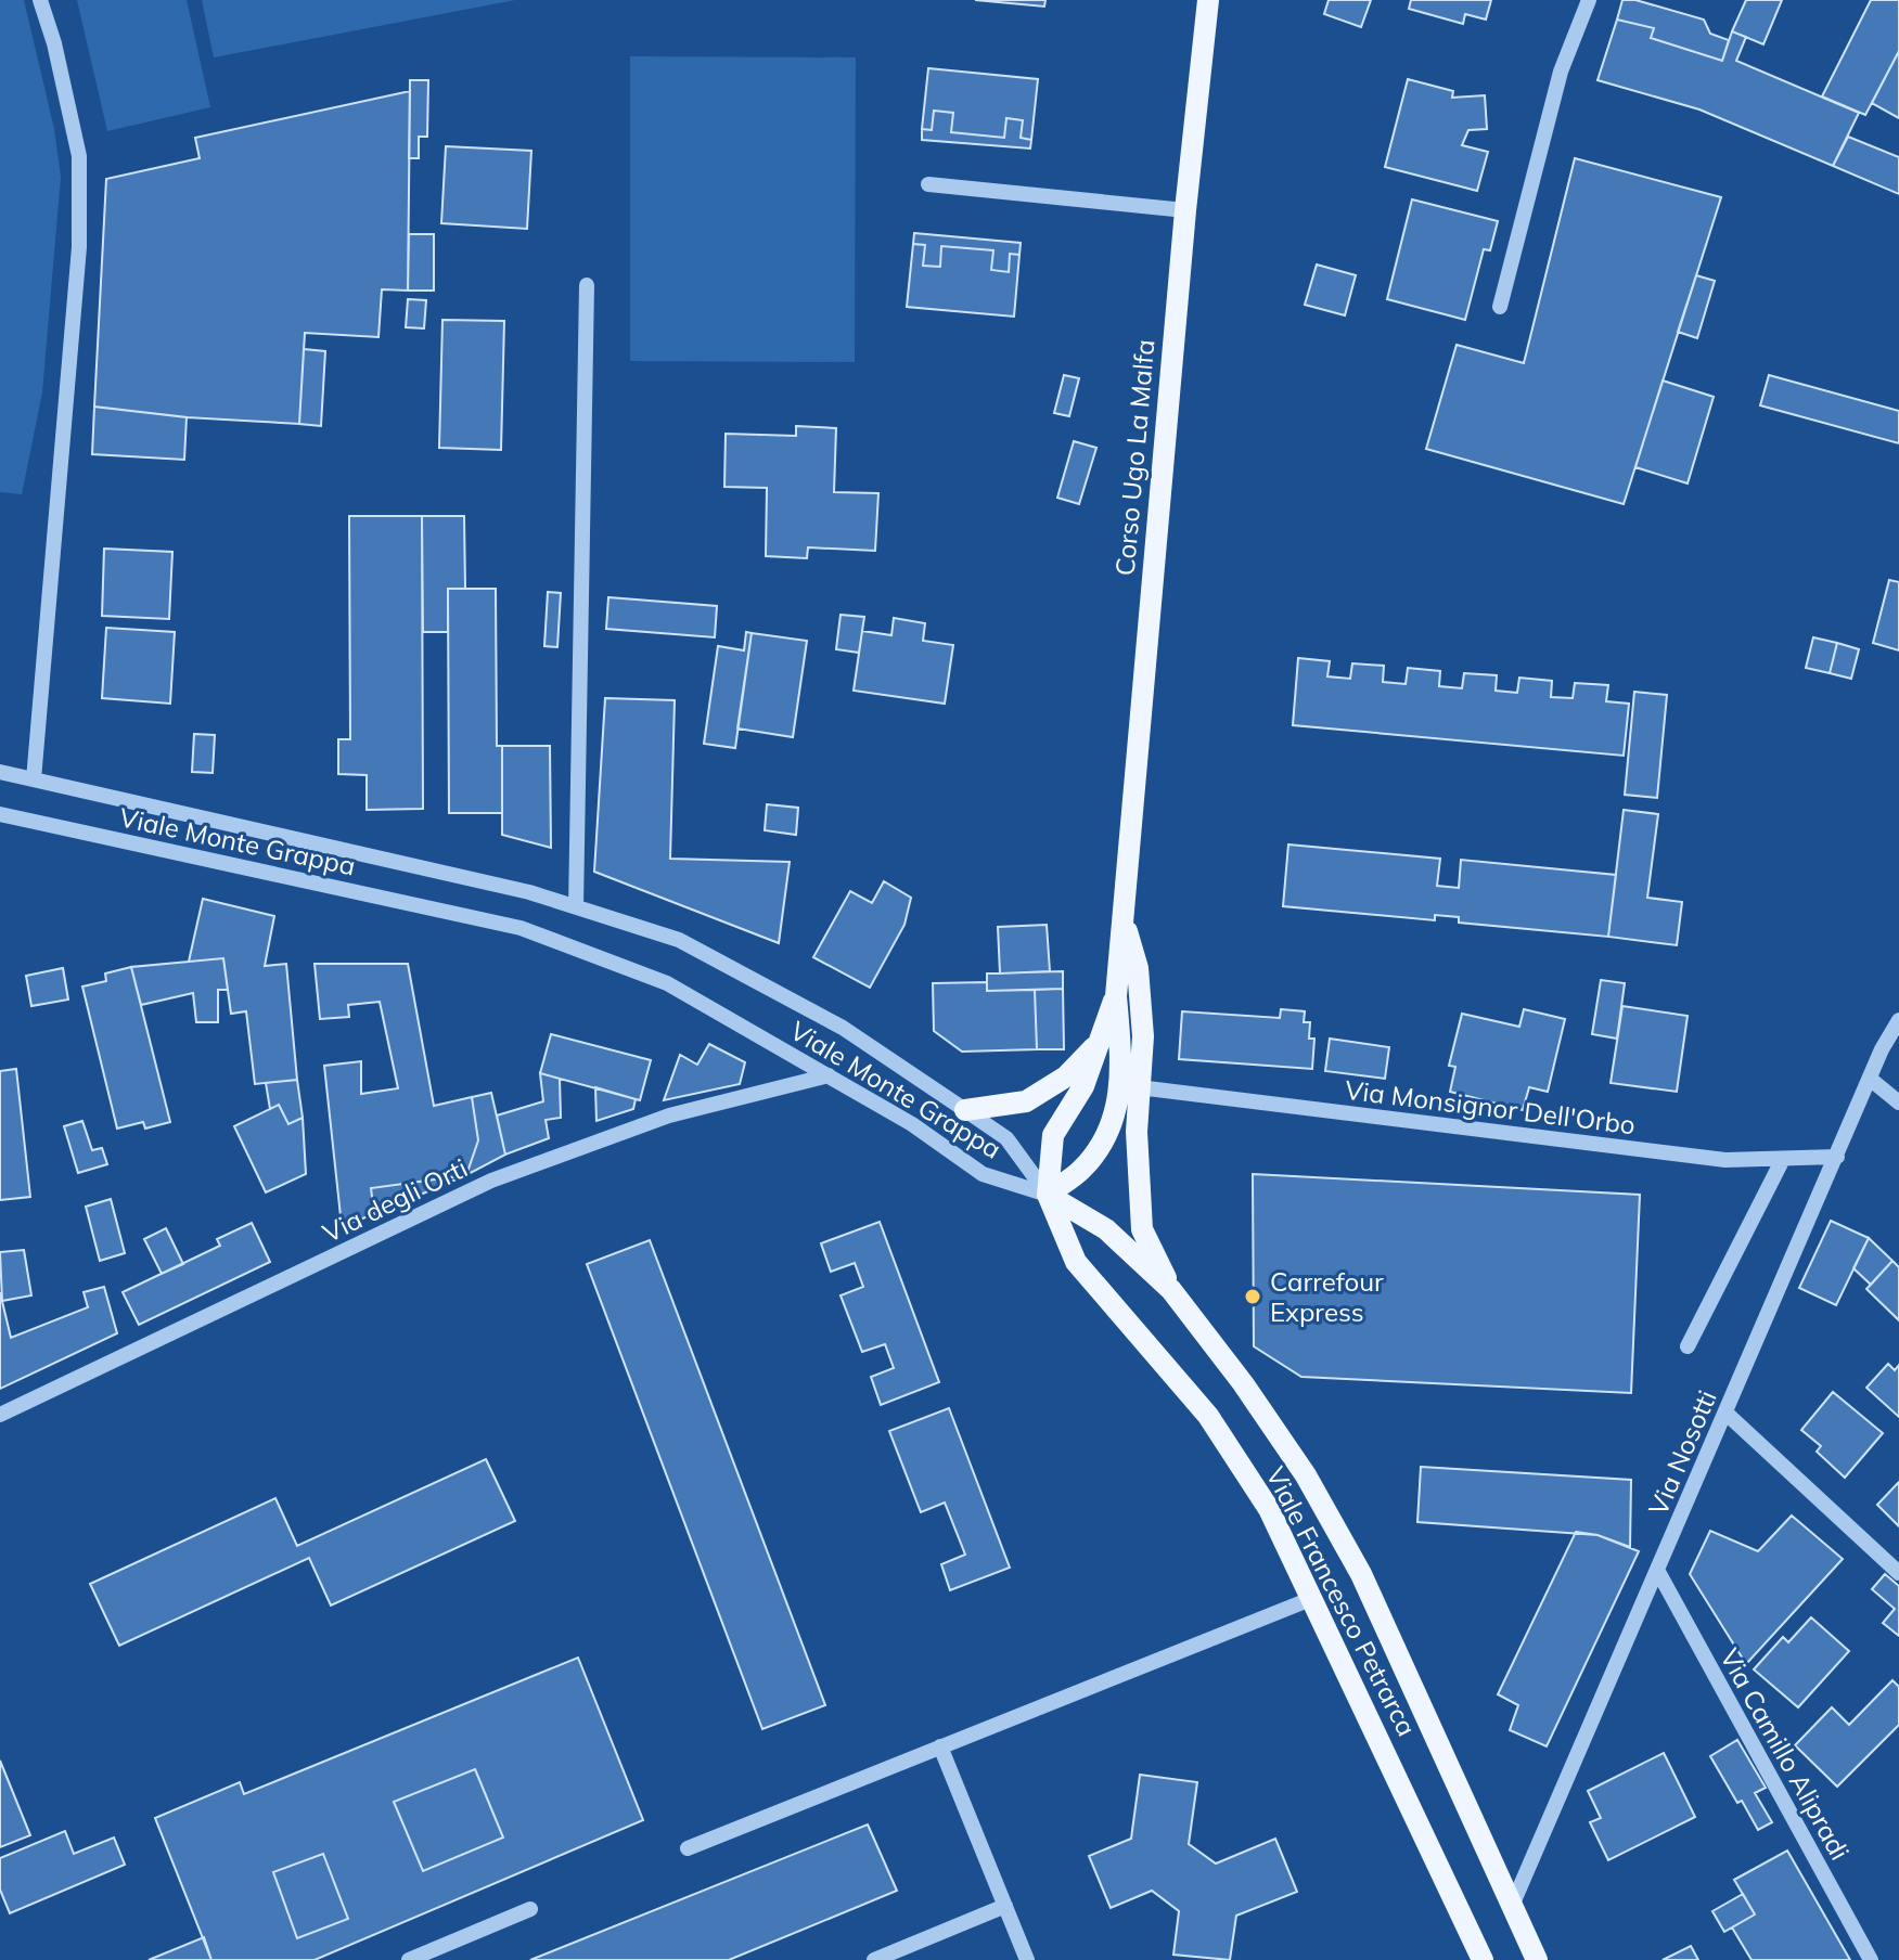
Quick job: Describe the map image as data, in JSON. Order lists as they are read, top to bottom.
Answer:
{
  "streets": {
    "main road": ["Corso Ugo La Malfa", "Viale Francesco Petrarca"],
    "street": [
      "Viale Monte Grappa",
      "Via Monsignor Dell'Orbo",
      "Via degli Orti",
      "Via Nosotti",
      "Via Camillo Alipradi"
    ]
  },
  "crossings": [
    ["Corso Ugo La Malfa", "Viale Monte Grappa"],
    ["Corso Ugo La Malfa", "Via Monsignor Dell'Orbo"],
    ["Corso Ugo La Malfa", "Viale Francesco Petrarca"],
    ["Viale Monte Grappa", "Via degli Orti"],
    ["Viale Monte Grappa", "Viale Francesco Petrarca"],
    ["Via Monsignor Dell'Orbo", "Via Nosotti"],
    ["Via Nosotti", "Viale Francesco Petrarca"],
    ["Via Nosotti", "Via Camillo Alipradi"]
  ],
  "places": ["Carrefour Express"]
}
